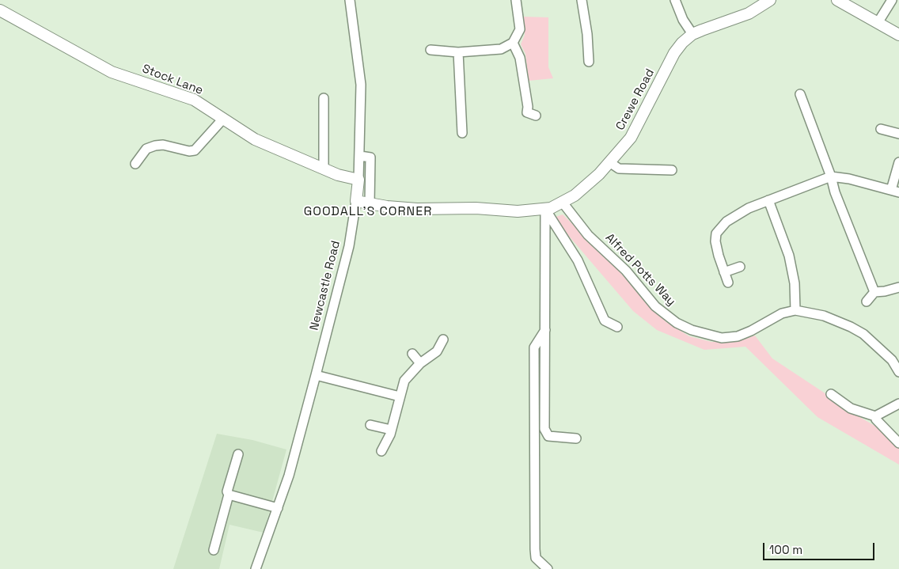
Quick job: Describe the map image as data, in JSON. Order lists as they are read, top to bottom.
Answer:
{
  "streets": {
    "main road": ["Stock Lane", "Crewe Road", "Newcastle Road"],
    "street": ["Alfred Potts Way"]
  },
  "crossings": [
    ["Stock Lane", "Newcastle Road"],
    ["Crewe Road", "Alfred Potts Way"],
    ["Crewe Road", "Newcastle Road"]
  ],
  "districts": ["GOODALL'S CORNER"],
  "scale_bar": "100 m"
}
